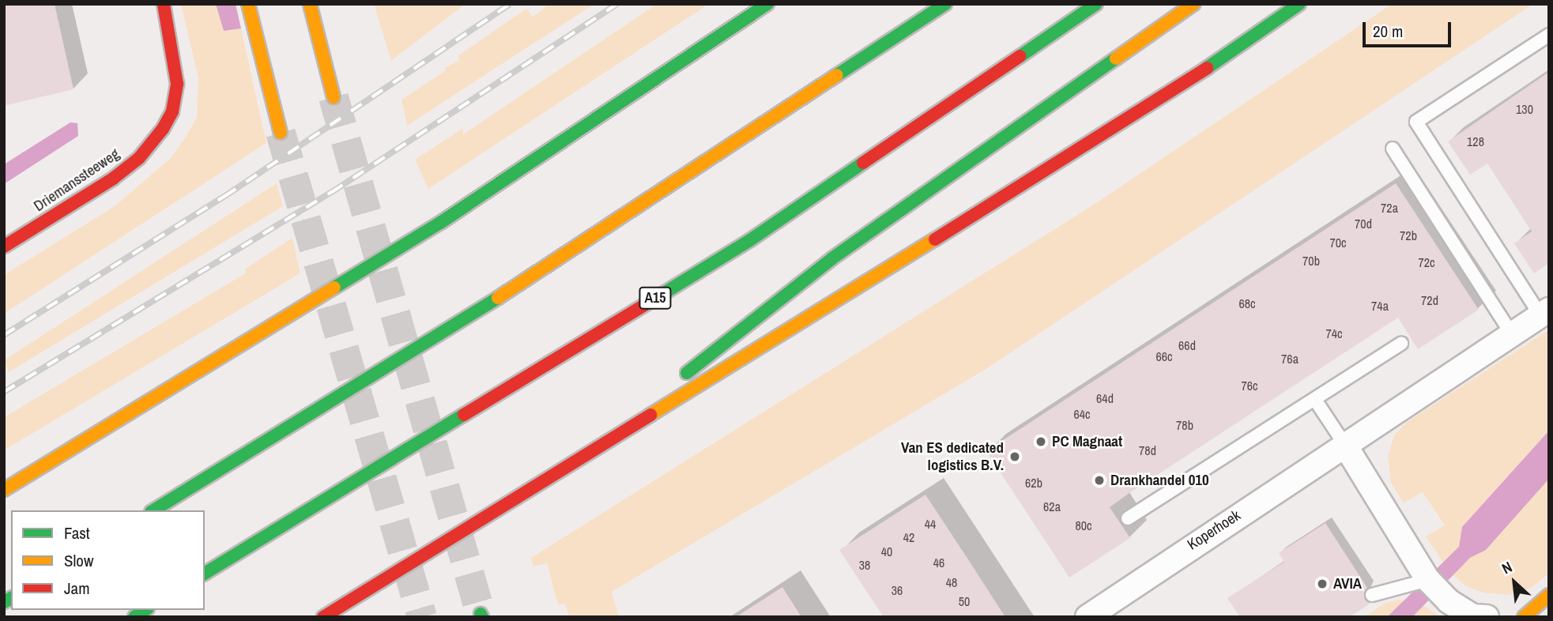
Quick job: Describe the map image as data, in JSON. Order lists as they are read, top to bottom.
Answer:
{
  "streets": {
    "main road": ["Driemanssteeweg", "A15"],
    "street": ["Koperhoek"]
  },
  "places": [
    "PC Magnaat",
    "Van ES dedicated logistics B.V.",
    "Drankhandel 010",
    "AVIA"
  ],
  "house_numbers": [
    "130",
    "128",
    "72a",
    "70d",
    "72b",
    "70c",
    "70b",
    "72c",
    "72d",
    "68c",
    "74a",
    "74c",
    "66d",
    "66c",
    "76a",
    "76c",
    "64d",
    "64c",
    "78b",
    "78d",
    "62b",
    "62a",
    "44",
    "80c",
    "42",
    "40",
    "46",
    "38",
    "48",
    "36",
    "50"
  ],
  "legend": ["Fast", "Slow", "Jam"],
  "scale_bar": "20 m",
  "north": "top left"
}
